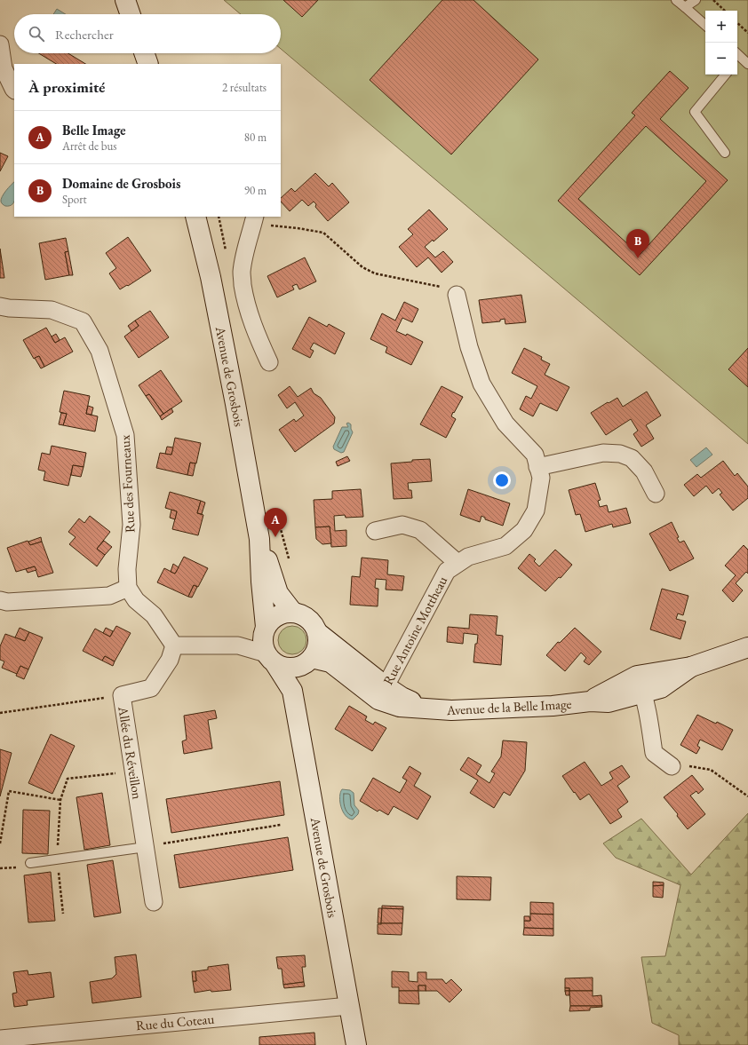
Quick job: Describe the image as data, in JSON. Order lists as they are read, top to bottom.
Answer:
{
  "streets": {
    "street": [
      "Avenue de Grosbois",
      "Rue des Fourneaux",
      "Rue Antoine Mottheau",
      "Avenue de la Belle Image",
      "Allée du Réveillon",
      "Rue du Coteau"
    ]
  },
  "crossings": [
    ["Avenue de Grosbois", "Avenue de la Belle Image"],
    ["Avenue de Grosbois", "Rue du Coteau"],
    ["Rue Antoine Mottheau", "Avenue de la Belle Image"]
  ],
  "page": {
    "map_buttons": ["+", "−"],
    "search": "Rechercher",
    "heading": ["À proximité", "2 résultats"],
    "list": [
      {
        "mark": "A",
        "name": "Belle Image",
        "note": "Arrêt de bus",
        "value": "80 m"
      },
      {
        "mark": "B",
        "name": "Domaine de Grosbois",
        "note": "Sport",
        "value": "90 m"
      }
    ],
    "pins": ["B", "A"]
  }
}
